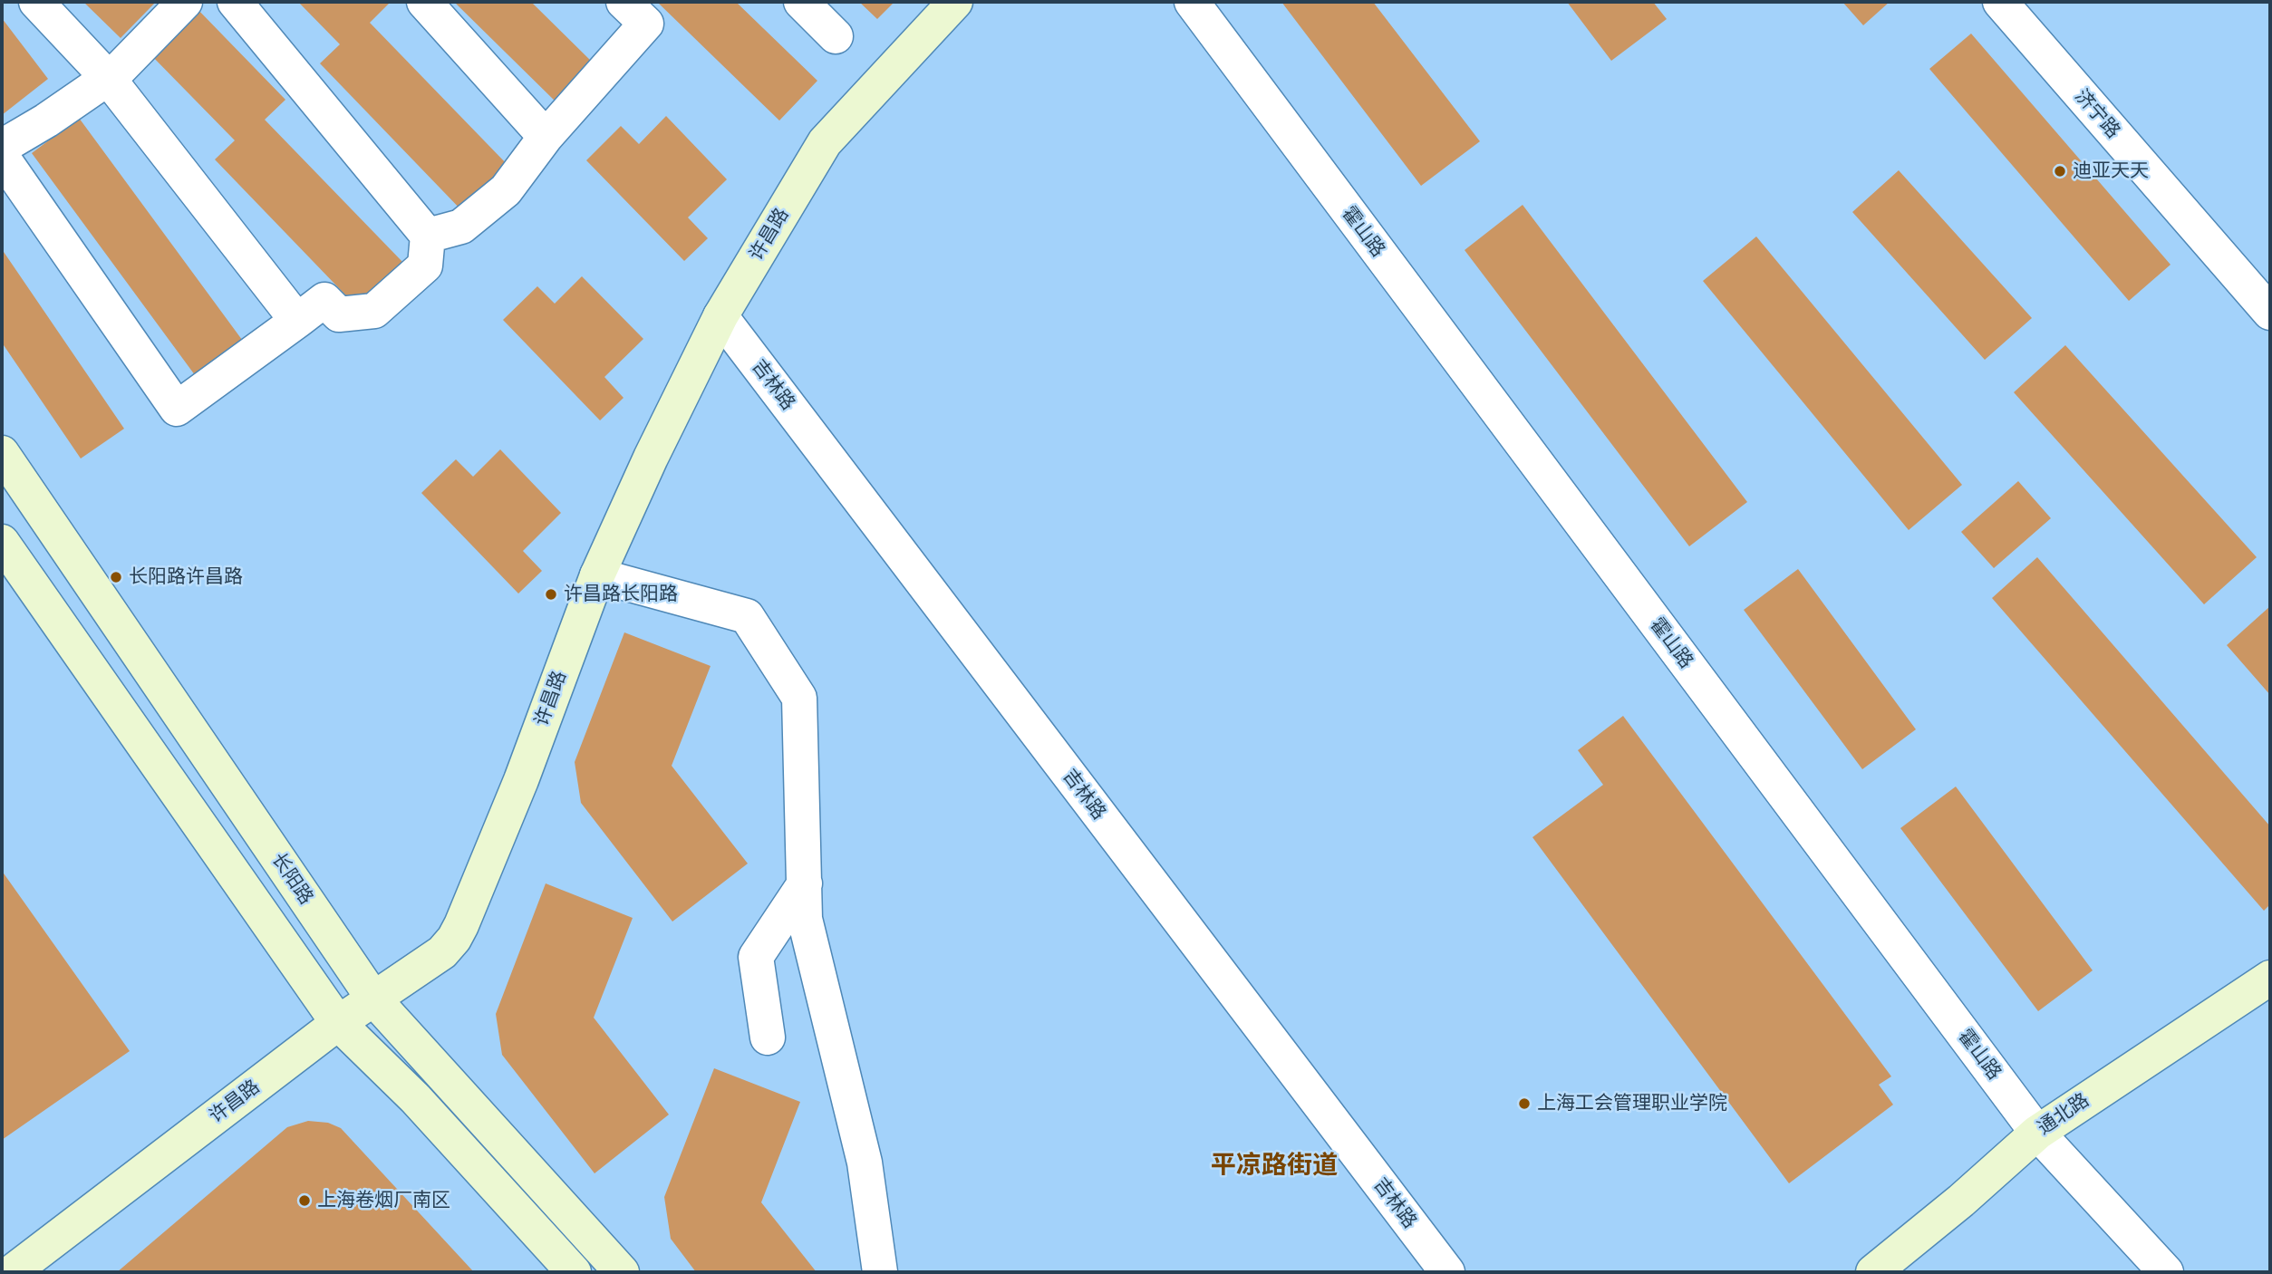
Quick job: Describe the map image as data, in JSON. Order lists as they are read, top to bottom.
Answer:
{
  "streets": {
    "street": [
      "济宁路",
      "霍山路",
      "许昌路",
      "吉林路",
      "长阳路",
      "通北路"
    ]
  },
  "crossings": [
    ["霍山路", "通北路"],
    ["许昌路", "吉林路"],
    ["许昌路", "长阳路"]
  ],
  "districts": ["平凉路街道"],
  "places": [
    "迪亚天天",
    "长阳路许昌路",
    "许昌路长阳路",
    "上海工会管理职业学院",
    "上海卷烟厂南区"
  ]
}
